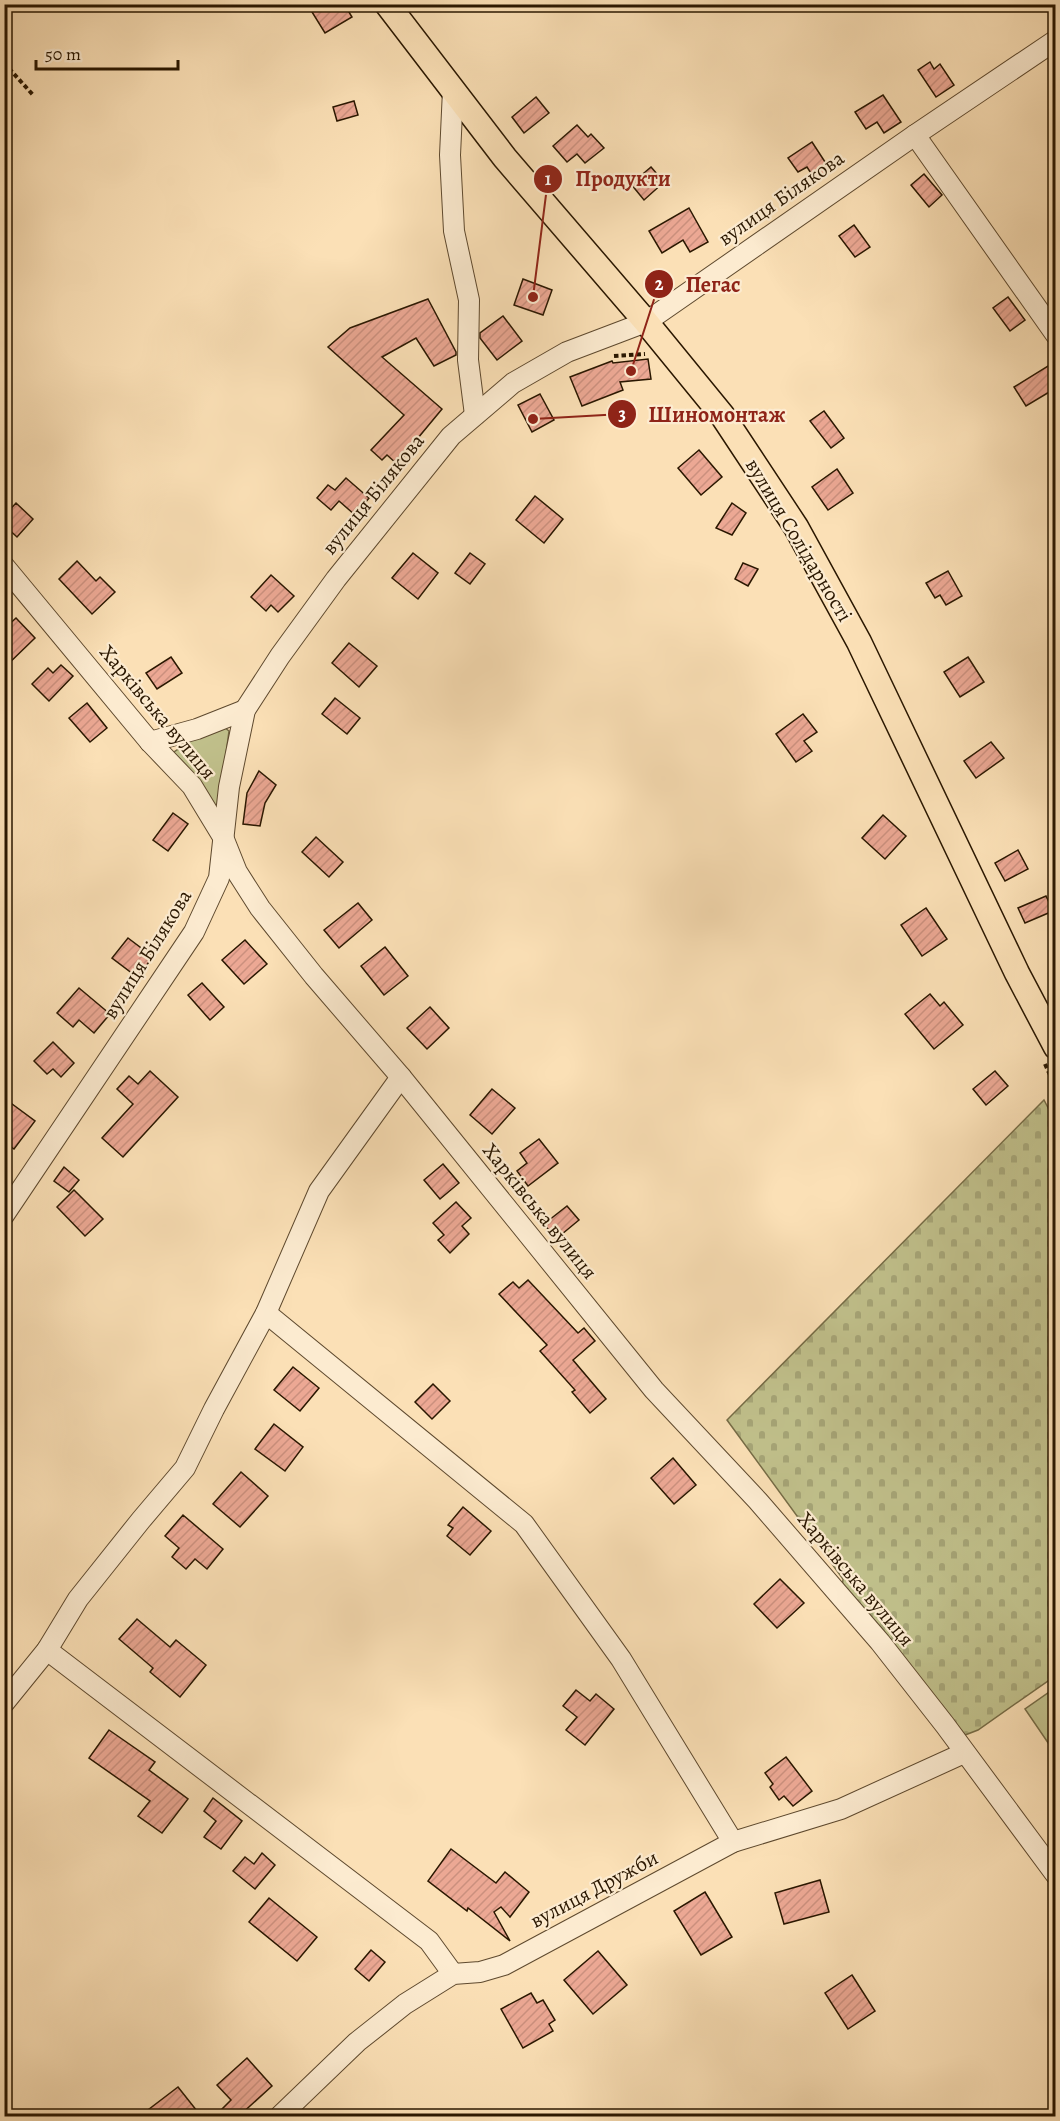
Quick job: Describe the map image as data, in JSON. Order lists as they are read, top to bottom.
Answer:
{
  "streets": {
    "main road": ["вулиця Солідарності"],
    "street": ["вулиця Білякова", "Харківська вулиця", "вулиця Дружби"]
  },
  "crossings": [
    ["вулиця Білякова", "вулиця Солідарності"],
    ["вулиця Білякова", "Харківська вулиця"],
    ["Харківська вулиця", "вулиця Дружби"]
  ],
  "places": ["Продукти", "Пегас", "Шиномонтаж"],
  "scale_bar": "50 m"
}
